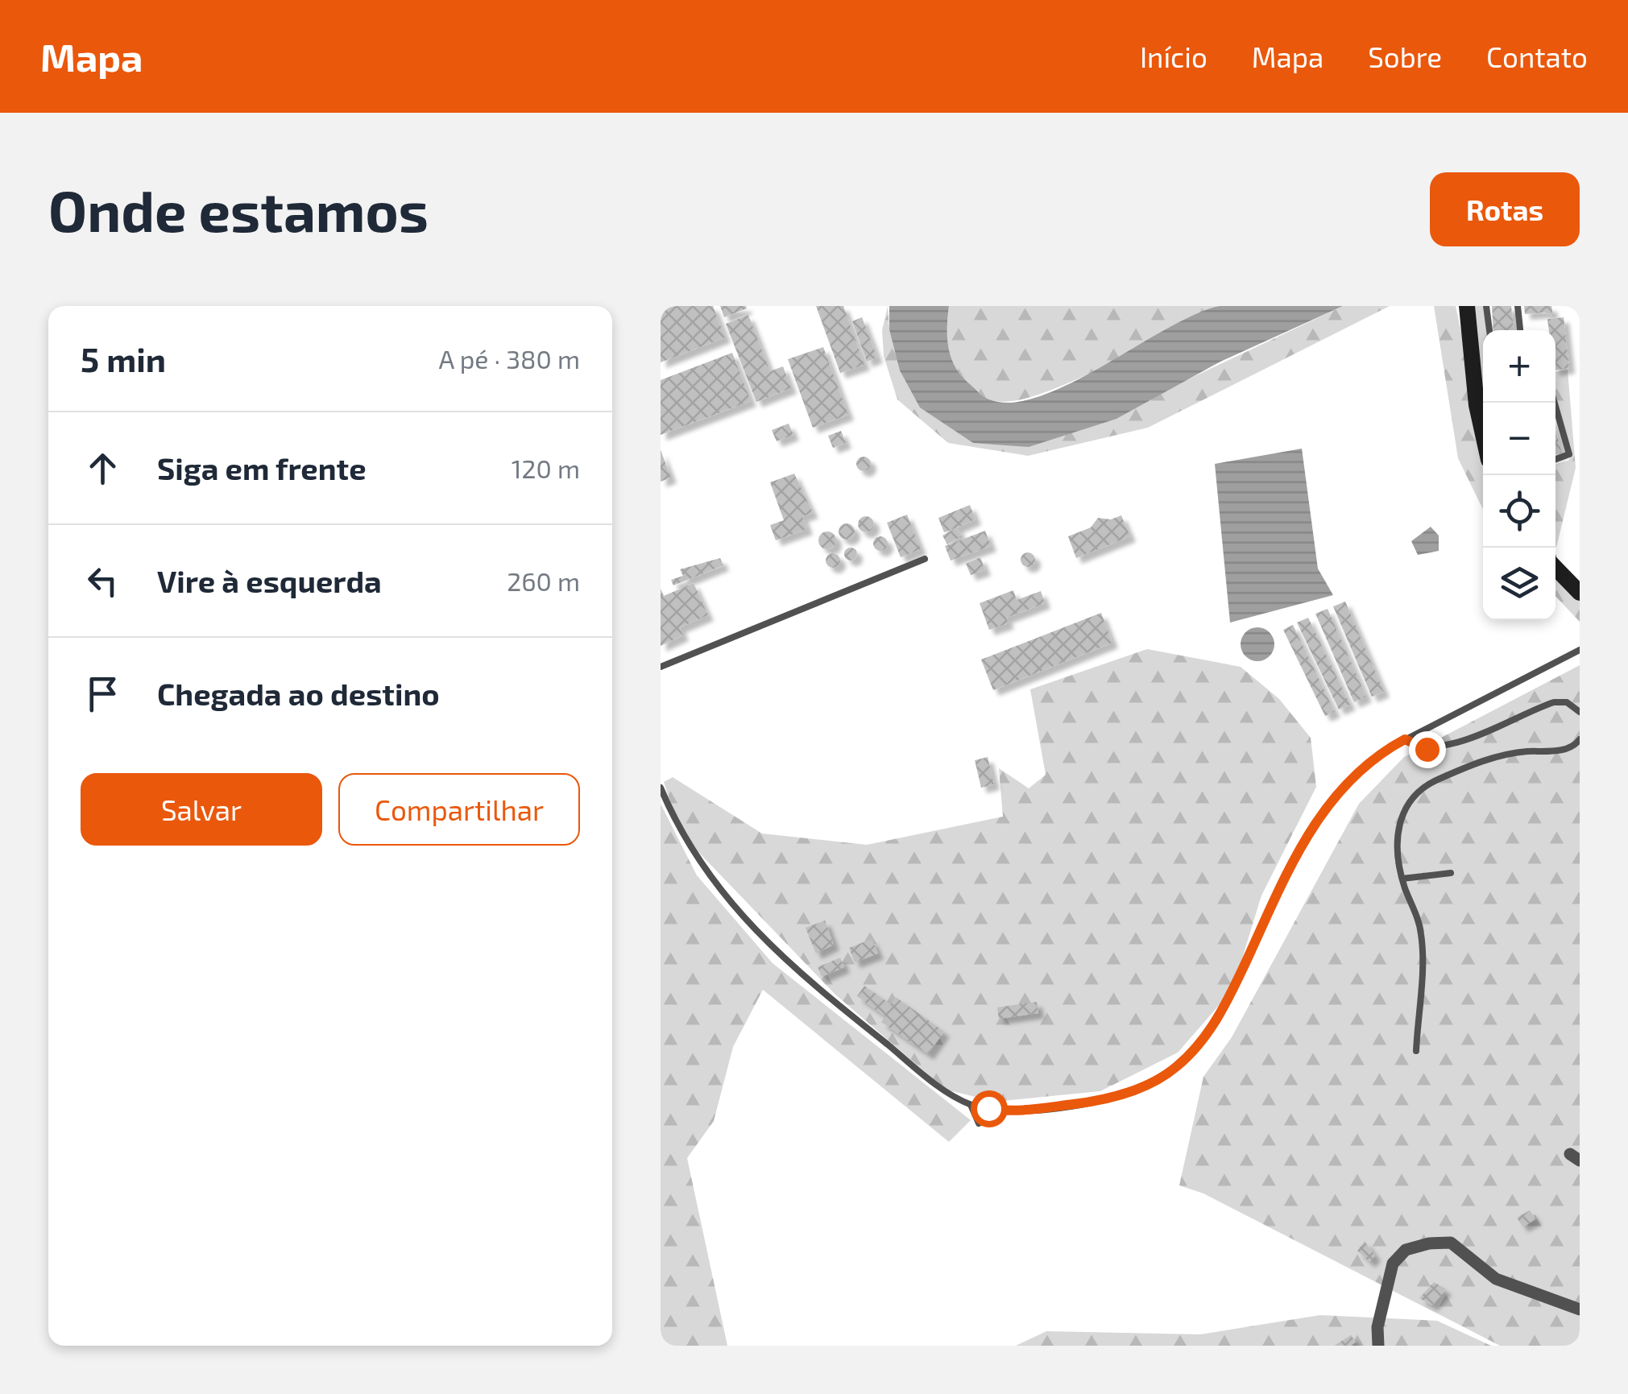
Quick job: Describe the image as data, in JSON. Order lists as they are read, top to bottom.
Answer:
{
  "page": {
    "header": "Mapa",
    "nav": [
      "Início",
      "Mapa",
      "Sobre",
      "Contato"
    ],
    "buttons": [
      "Rotas",
      ["Salvar", "Compartilhar"]
    ],
    "title": "Onde estamos",
    "heading": ["5 min", "A pé · 380 m"],
    "map_buttons": ["+", "−"],
    "list": [
      ["Siga em frente", "120 m"],
      ["Vire à esquerda", "260 m"],
      "Chegada ao destino"
    ]
  }
}
